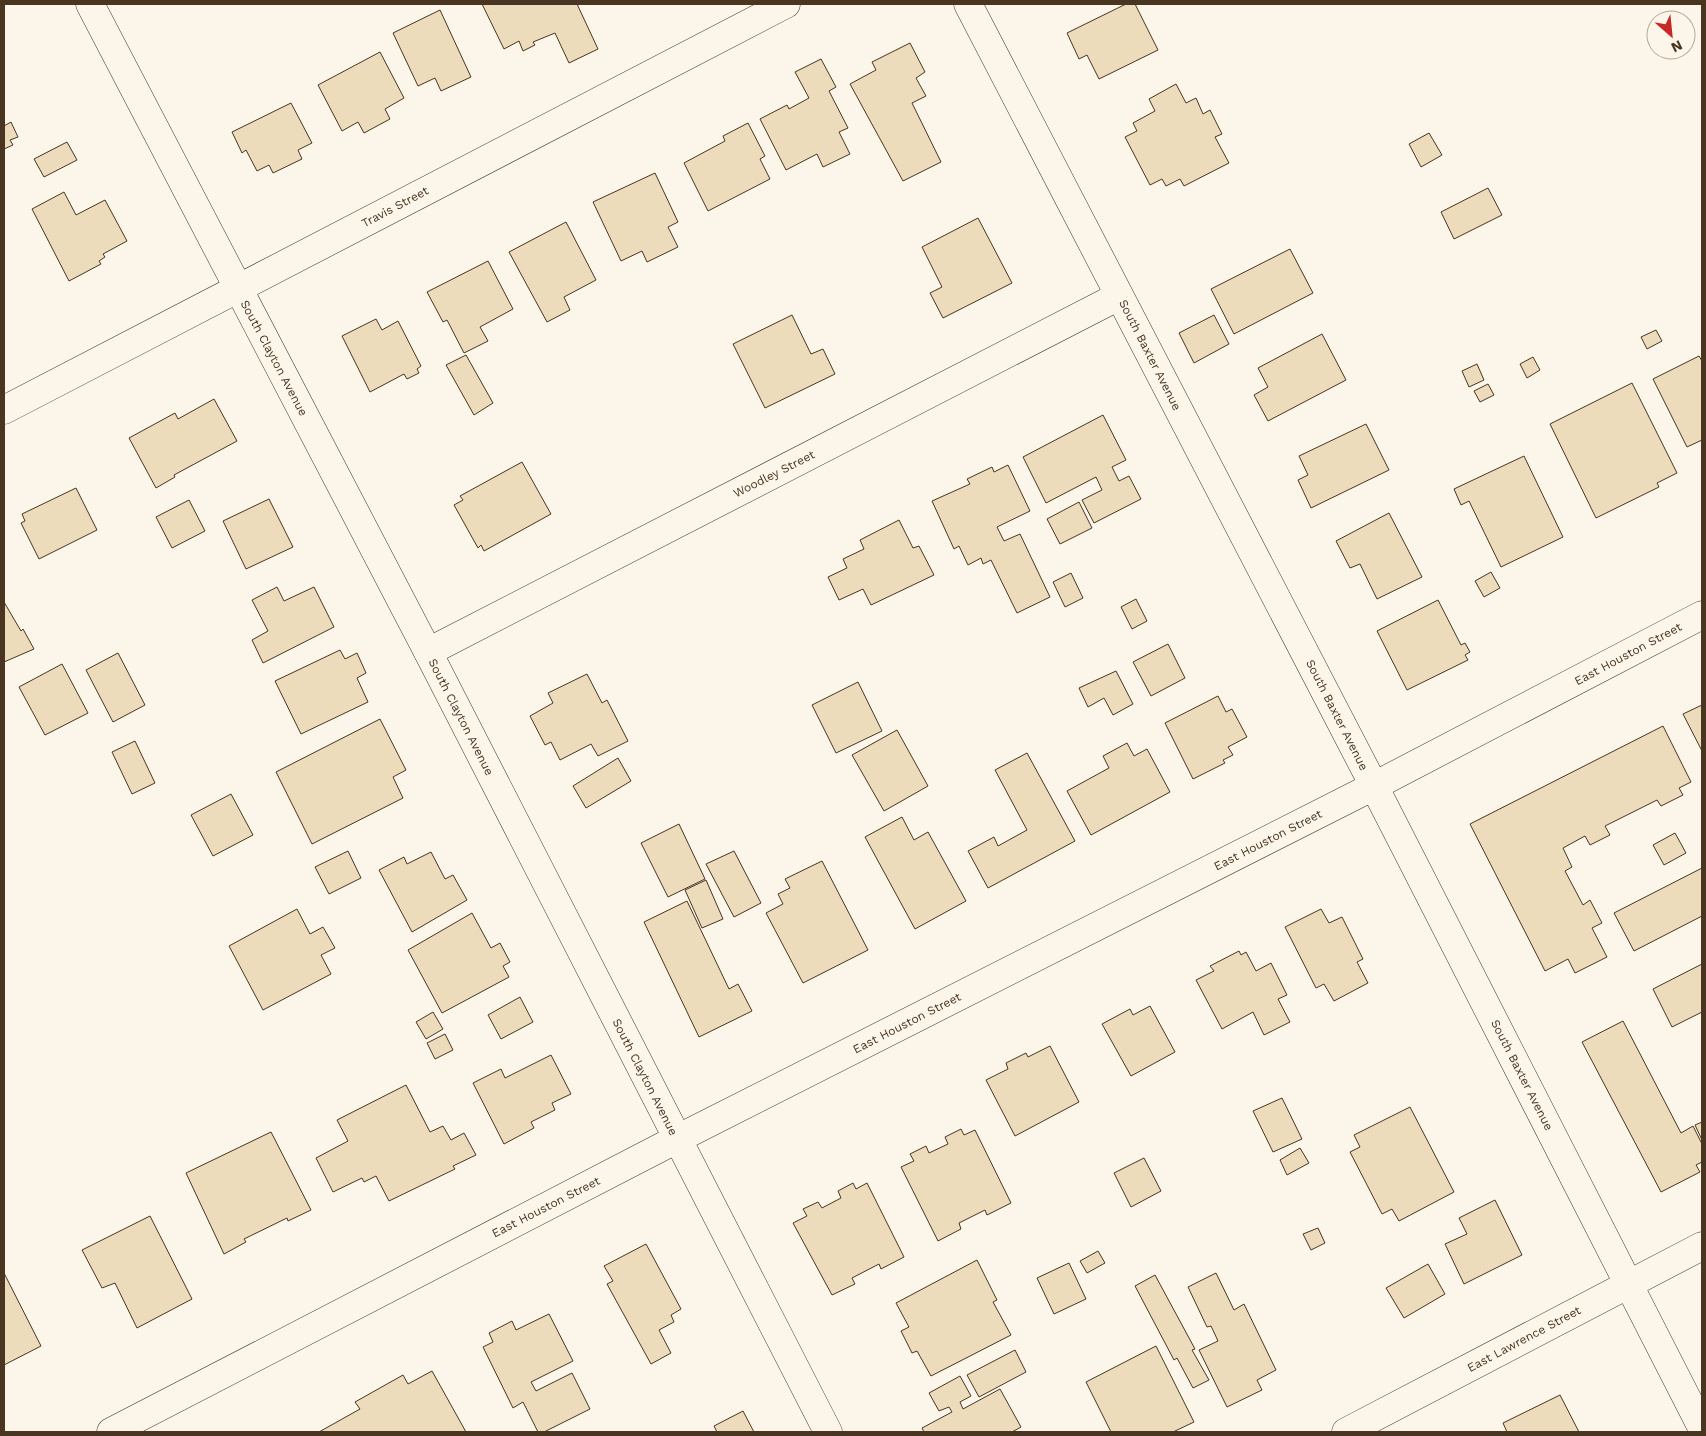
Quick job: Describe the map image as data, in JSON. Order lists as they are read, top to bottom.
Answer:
{
  "streets": {
    "street": [
      "Travis Street",
      "South Baxter Avenue",
      "South Clayton Avenue",
      "Woodley Street",
      "East Houston Street",
      "East Lawrence Street"
    ]
  },
  "crossings": [
    ["Travis Street", "South Clayton Avenue"],
    ["South Baxter Avenue", "Woodley Street"],
    ["South Baxter Avenue", "East Houston Street"],
    ["South Baxter Avenue", "East Lawrence Street"],
    ["South Clayton Avenue", "Woodley Street"],
    ["South Clayton Avenue", "East Houston Street"]
  ],
  "north": "bottom right"
}
